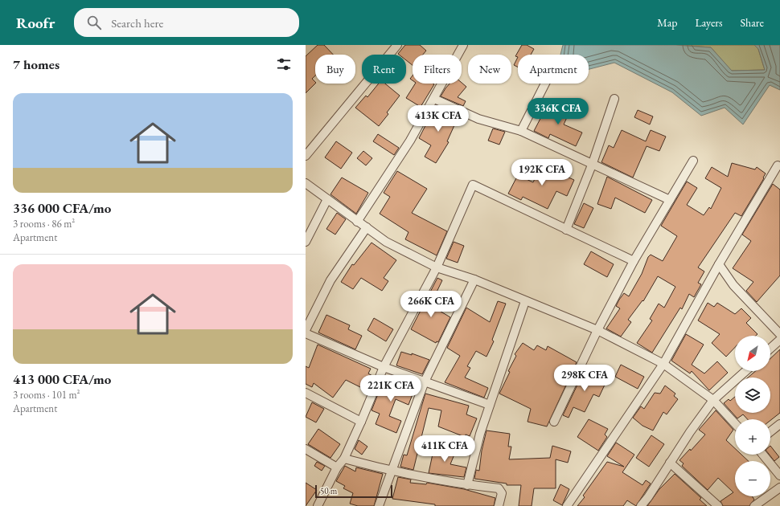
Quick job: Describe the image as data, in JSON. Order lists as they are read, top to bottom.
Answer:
{
  "scale_bar": "50 m",
  "north": "bottom left",
  "page": {
    "header": "Roofr",
    "search": "Search here",
    "nav": ["Map", "Layers", "Share"],
    "heading": "7 homes",
    "chip": [
      "Buy",
      "Rent",
      "Filters",
      "New",
      "Apartment"
    ],
    "list": [
      {
        "name": "336 000 CFA/mo",
        "note": "3 rooms · 86 m² · Apartment"
      },
      {
        "name": "413 000 CFA/mo",
        "note": "3 rooms · 101 m² · Apartment"
      }
    ],
    "price": [
      "336K CFA",
      "413K CFA",
      "192K CFA",
      "266K CFA",
      "298K CFA",
      "221K CFA",
      "411K CFA"
    ],
    "map_buttons": ["+", "−"],
    "scale": "50 m"
  }
}
